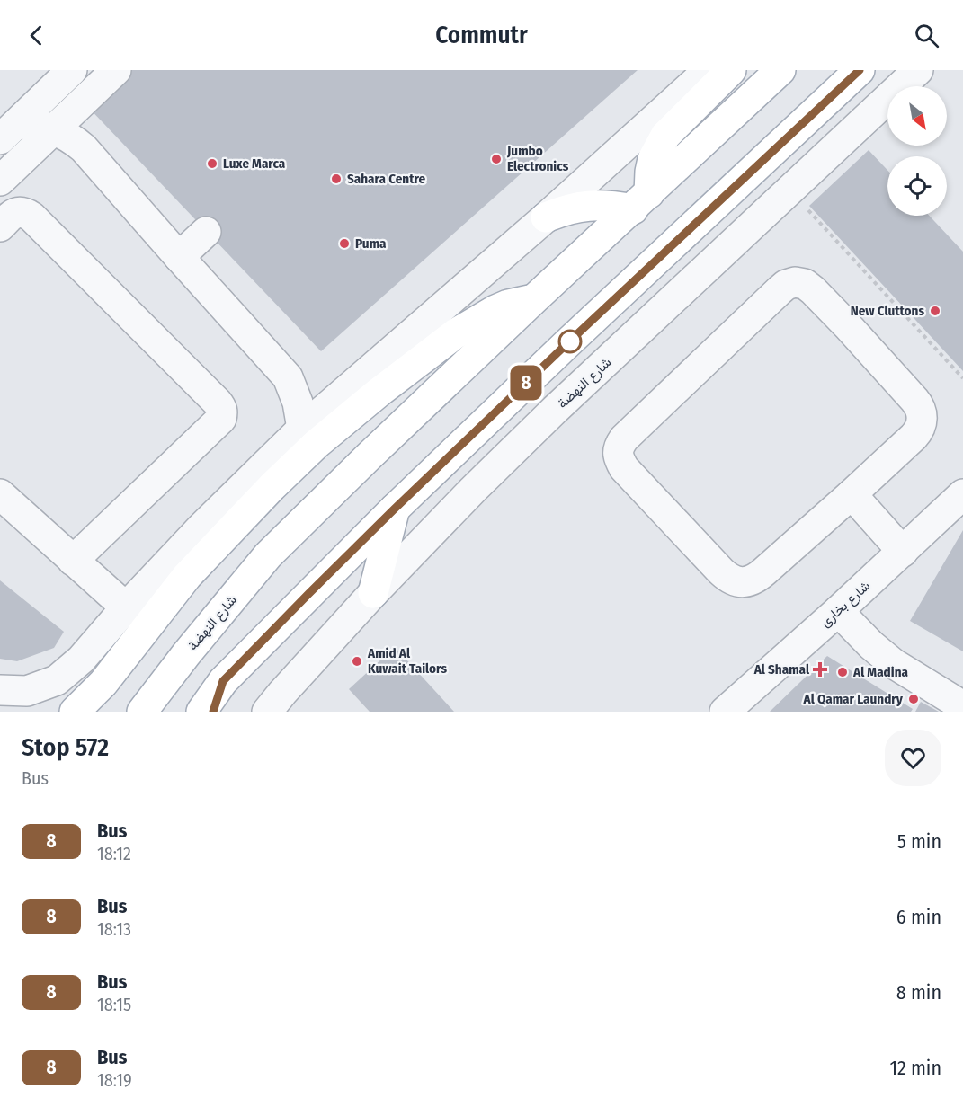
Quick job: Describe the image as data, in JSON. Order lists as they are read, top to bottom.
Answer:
{
  "streets": {
    "main road": ["شارع النهضة"],
    "street": ["شارع بخارى"]
  },
  "places": {
    "other": [
      "Jumbo Electronics",
      "Luxe Marca",
      "Sahara Centre",
      "Puma",
      "New Cluttons",
      "Amid Al Kuwait Tailors",
      "Al Madina",
      "Al Qamar Laundry"
    ],
    "health": ["Al Shamal"]
  },
  "lines": ["bus line 8"],
  "north": "bottom right",
  "page": {
    "header": "Commutr",
    "on_map": "8",
    "heading": ["Stop 572", "Bus"],
    "list": [
      {
        "mark": "8",
        "name": "Bus",
        "note": "18:12",
        "value": "5 min"
      },
      {
        "mark": "8",
        "name": "Bus",
        "note": "18:13",
        "value": "6 min"
      },
      {
        "mark": "8",
        "name": "Bus",
        "note": "18:15",
        "value": "8 min"
      },
      {
        "mark": "8",
        "name": "Bus",
        "note": "18:19",
        "value": "12 min"
      }
    ]
  }
}
